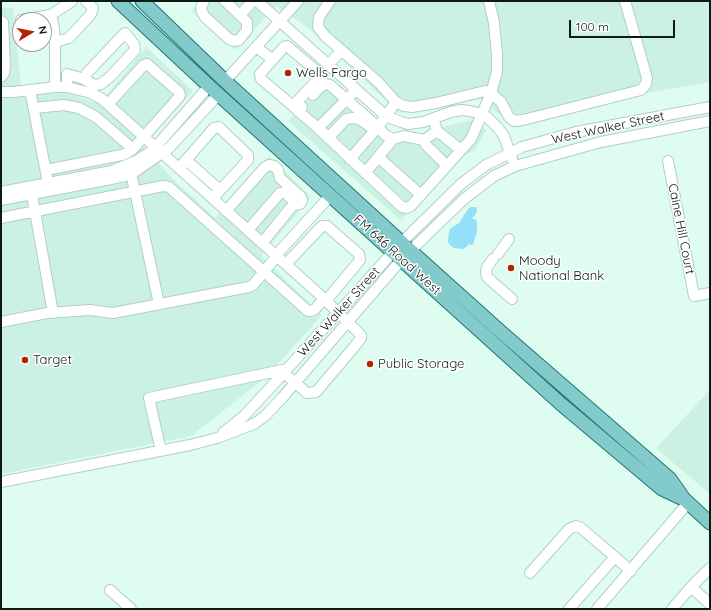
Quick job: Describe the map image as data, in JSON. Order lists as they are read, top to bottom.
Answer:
{
  "streets": {
    "main road": ["FM 646 Road West"],
    "street": ["West Walker Street", "Caine Hill Court"]
  },
  "crossings": [
    ["West Walker Street", "FM 646 Road West"]
  ],
  "places": [
    "Wells Fargo",
    "Moody National Bank",
    "Target",
    "Public Storage"
  ],
  "scale_bar": "100 m",
  "north": "right"
}
